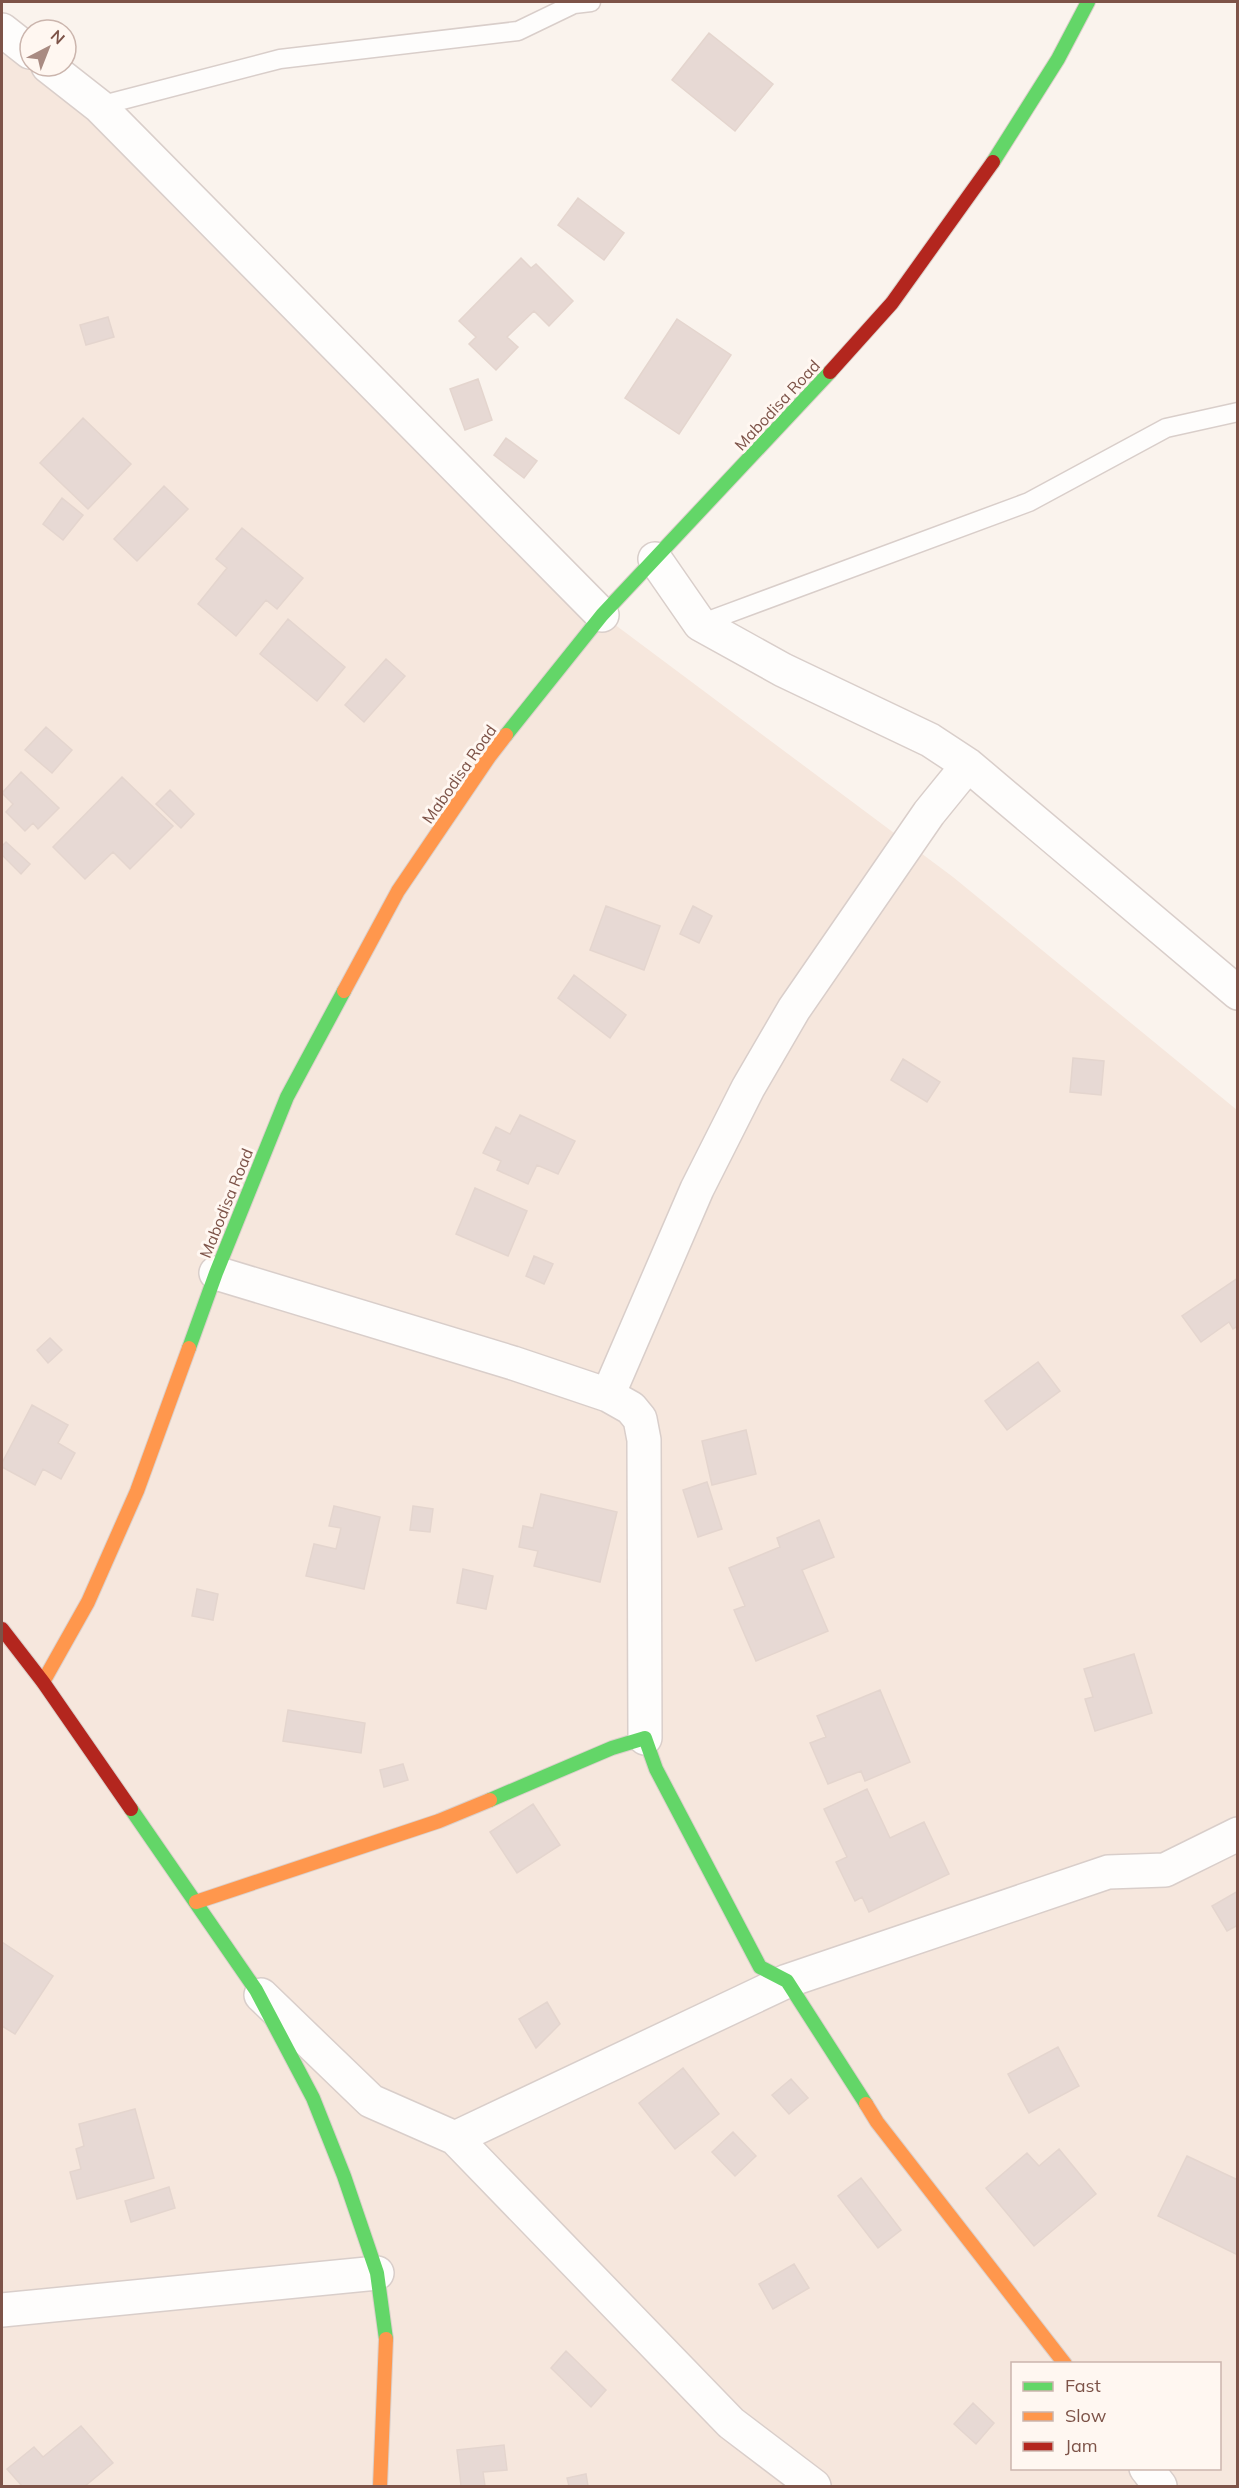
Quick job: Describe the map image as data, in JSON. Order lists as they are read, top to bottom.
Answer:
{
  "streets": {
    "street": ["Mabodisa Road"]
  },
  "legend": ["Fast", "Slow", "Jam"],
  "north": "top right"
}
